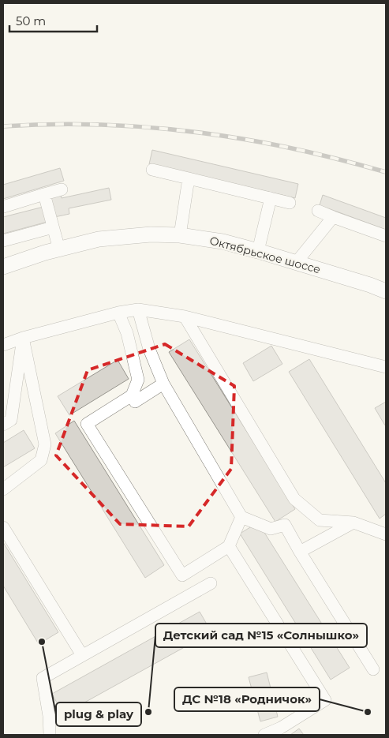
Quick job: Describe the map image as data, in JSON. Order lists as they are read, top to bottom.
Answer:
{
  "streets": {
    "main road": ["Октябрьское шоссе"]
  },
  "places": ["plug & play", "Детский сад №15 «Солнышко»", "ДС №18 «Родничок»"],
  "scale_bar": "50 m"
}
